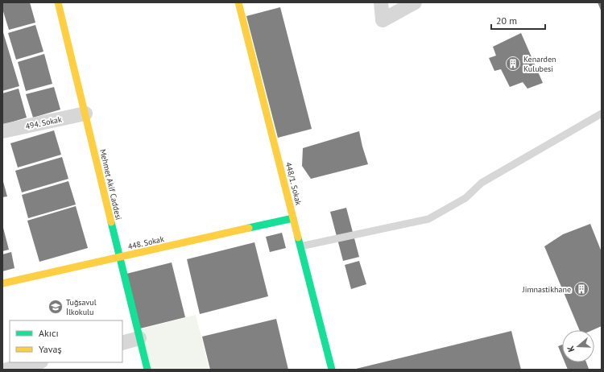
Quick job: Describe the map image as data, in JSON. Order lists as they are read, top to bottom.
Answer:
{
  "streets": {
    "street": [
      "494. Sokak",
      "448/1. Sokak",
      "Mehmet Akif Caddesi",
      "448. Sokak"
    ]
  },
  "crossings": [
    ["494. Sokak", "Mehmet Akif Caddesi"],
    ["448/1. Sokak", "448. Sokak"],
    ["Mehmet Akif Caddesi", "448. Sokak"]
  ],
  "places": {
    "building": ["Kenarden Kulubesi", "Jimnastikhane"],
    "school or university": ["Tuğsavul İlkokulu"]
  },
  "legend": ["Akıcı", "Yavaş"],
  "scale_bar": "20 m",
  "north": "left"
}
